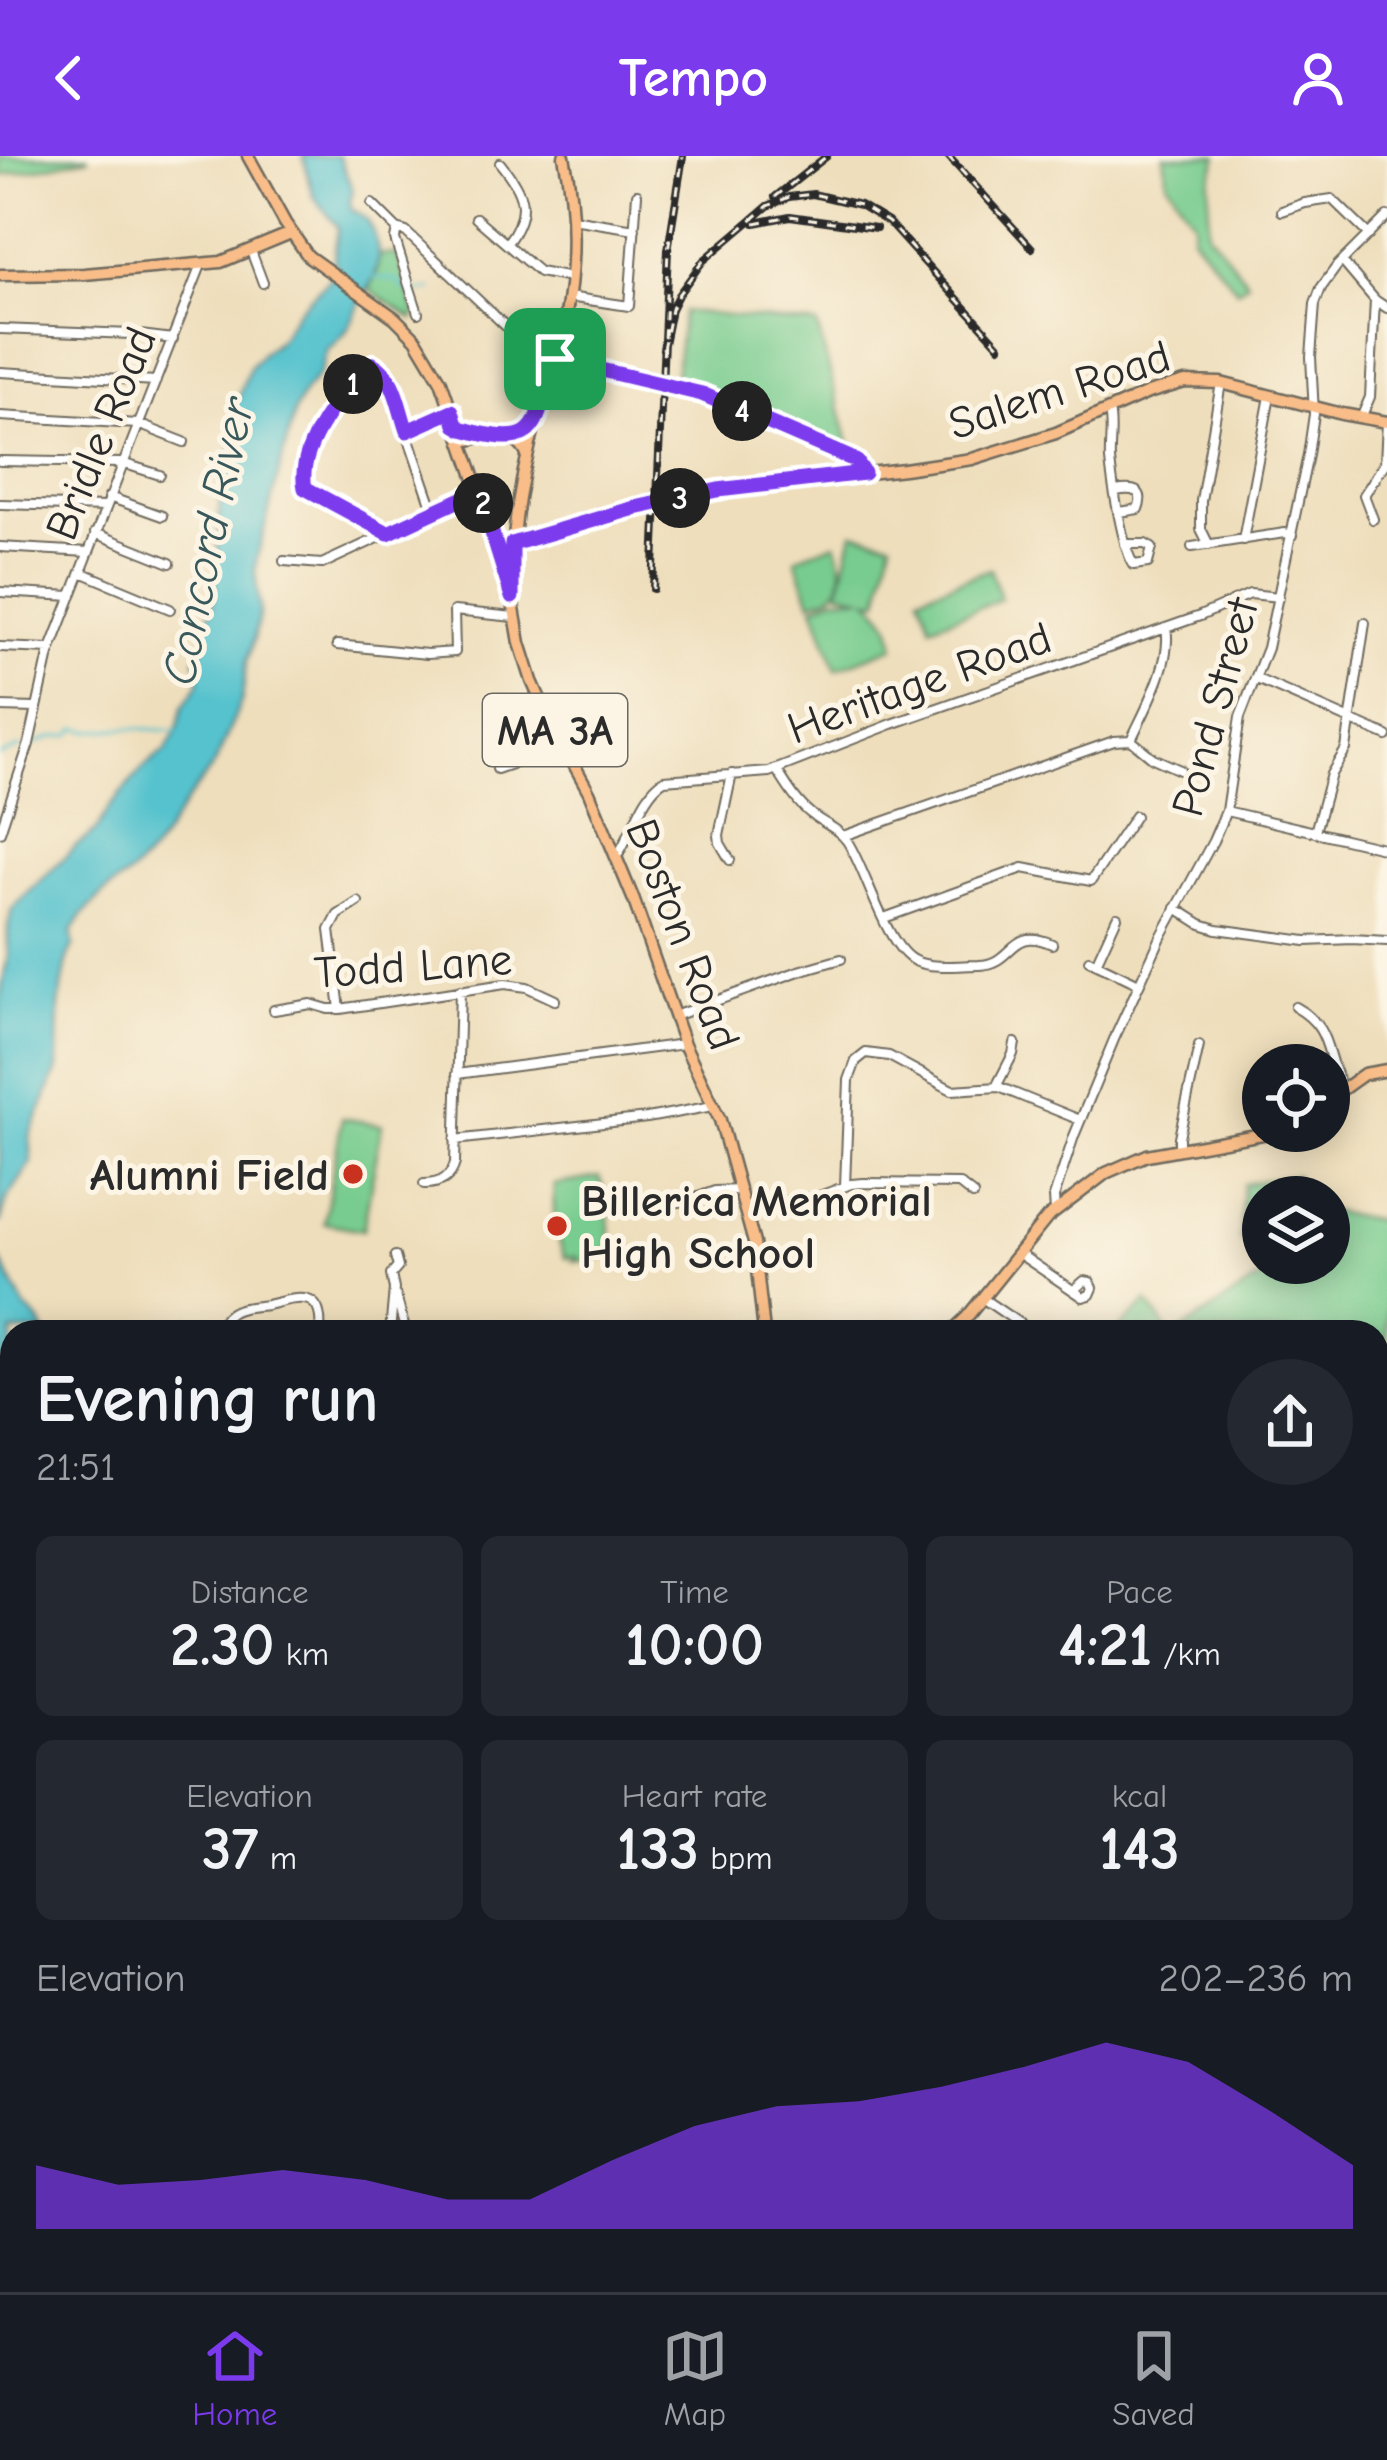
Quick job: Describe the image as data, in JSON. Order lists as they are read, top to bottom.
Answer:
{
  "streets": {
    "main road": ["Salem Road", "MA 3A", "Boston Road"],
    "street": [
      "Bridle Road",
      "Heritage Road",
      "Pond Street",
      "Todd Lane"
    ]
  },
  "crossings": [
    ["Salem Road", "Pond Street"],
    ["Salem Road", "Boston Road"],
    ["Heritage Road", "Pond Street"],
    ["Heritage Road", "Boston Road"]
  ],
  "water": ["Concord River"],
  "places": ["Alumni Field", "Billerica Memorial High School"],
  "page": {
    "header": "Tempo",
    "pins": [
      "1",
      "4",
      "3",
      "2"
    ],
    "heading": ["Evening run", "21:51"],
    "stats": [
      ["Distance", "2.30 km"],
      ["Time", "10:00"],
      ["Pace", "4:21 /km"],
      ["Elevation", "37 m"],
      ["Heart rate", "133 bpm"],
      ["kcal", "143"]
    ],
    "chart": ["Elevation", "202–236 m"],
    "tabs": ["Home", "Map", "Saved"]
  }
}
